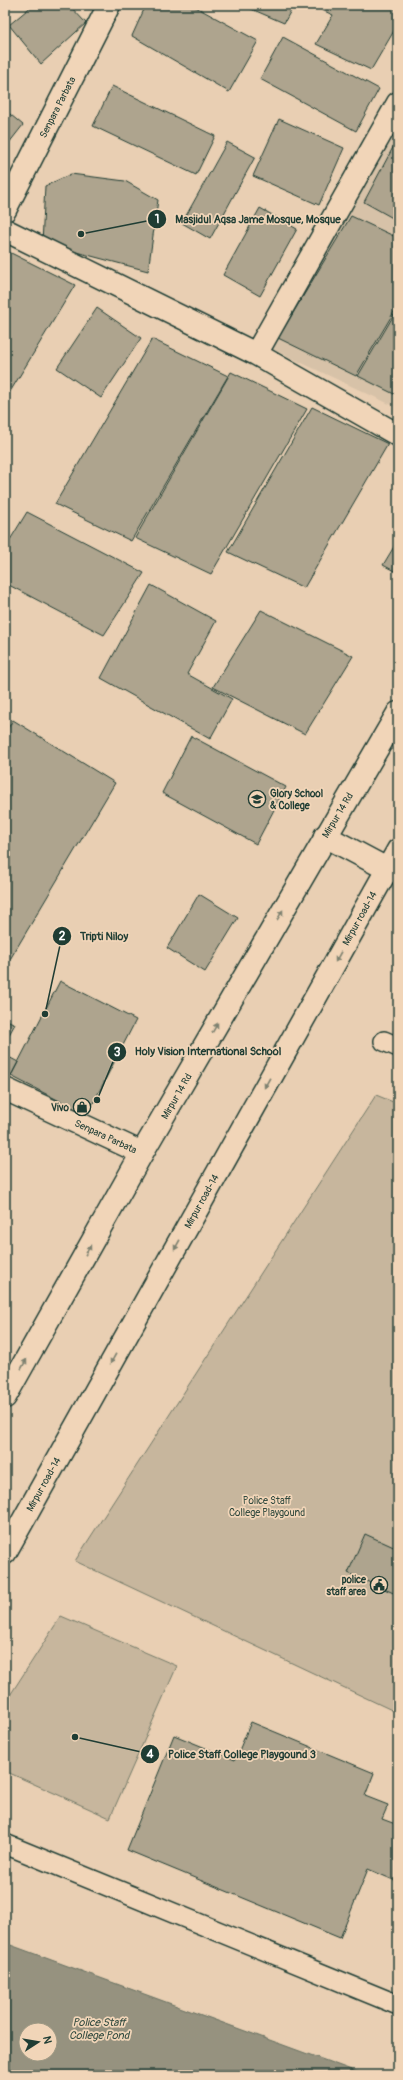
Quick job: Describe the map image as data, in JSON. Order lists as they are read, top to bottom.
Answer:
{
  "streets": {
    "main road": ["Senpara Parbata", "Mirpur 14 Rd", "Mirpur road-14"]
  },
  "crossings": [
    ["Senpara Parbata", "Mirpur 14 Rd"]
  ],
  "one_way": ["Mirpur 14 Rd", "Mirpur road-14"],
  "water": ["Police Staff College Pond"],
  "parks": ["Police Staff College Playgound"],
  "places": {
    "other": [
      "Masjidul Aqsa Jame Mosque, Mosque",
      "Tripti Niloy",
      "Holy Vision International School",
      "Police Staff College Playgound 3"
    ],
    "school or university": ["Glory School & College"],
    "shop": ["Vivo"],
    "public building": ["police staff area"]
  },
  "north": "right"
}
